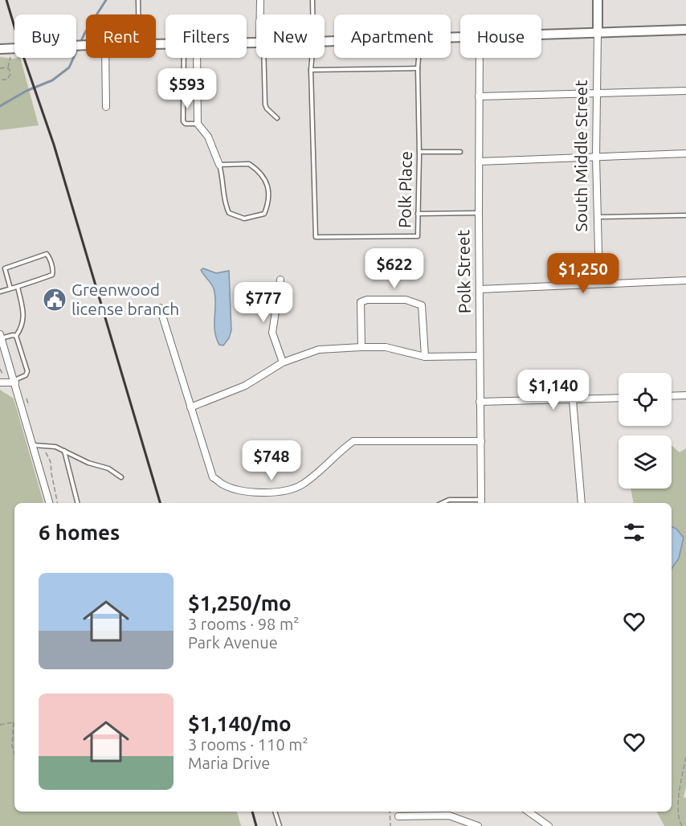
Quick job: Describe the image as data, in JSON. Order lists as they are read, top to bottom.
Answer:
{
  "streets": {
    "main road": ["South Middle Street"],
    "street": ["Polk Street"],
    "lane": ["Polk Place"]
  },
  "places": {
    "public building": ["Greenwood license branch"]
  },
  "page": {
    "chip": [
      "Buy",
      "Rent",
      "Filters",
      "New",
      "Apartment",
      "House"
    ],
    "price": [
      "$593",
      "$622",
      "$1,250",
      "$777",
      "$1,140",
      "$748"
    ],
    "heading": "6 homes",
    "list": [
      {
        "name": "$1,250/mo",
        "note": "3 rooms · 98 m² · Park Avenue"
      },
      {
        "name": "$1,140/mo",
        "note": "3 rooms · 110 m² · Maria Drive"
      }
    ]
  }
}
